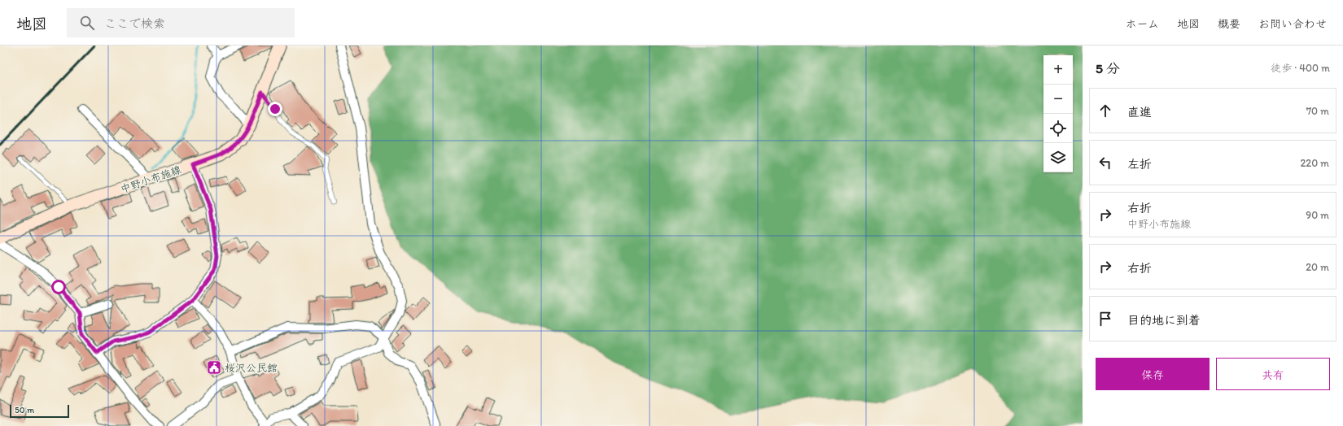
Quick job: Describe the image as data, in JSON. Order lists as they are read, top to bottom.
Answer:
{
  "streets": {
    "main road": ["中野小布施線"]
  },
  "places": {
    "public building": ["桜沢公民館"]
  },
  "scale_bar": "50 m",
  "page": {
    "header": "地図",
    "search": "ここで検索",
    "nav": [
      "ホーム",
      "地図",
      "概要",
      "お問い合わせ"
    ],
    "heading": ["5 分", "徒歩 · 400 m"],
    "map_buttons": ["+", "−"],
    "list": [
      ["直進", "70 m"],
      ["左折", "220 m"],
      ["右折", "中野小布施線", "90 m"],
      ["右折", "20 m"],
      "目的地に到着"
    ],
    "buttons": ["保存", "共有"],
    "scale": "50 m"
  }
}
